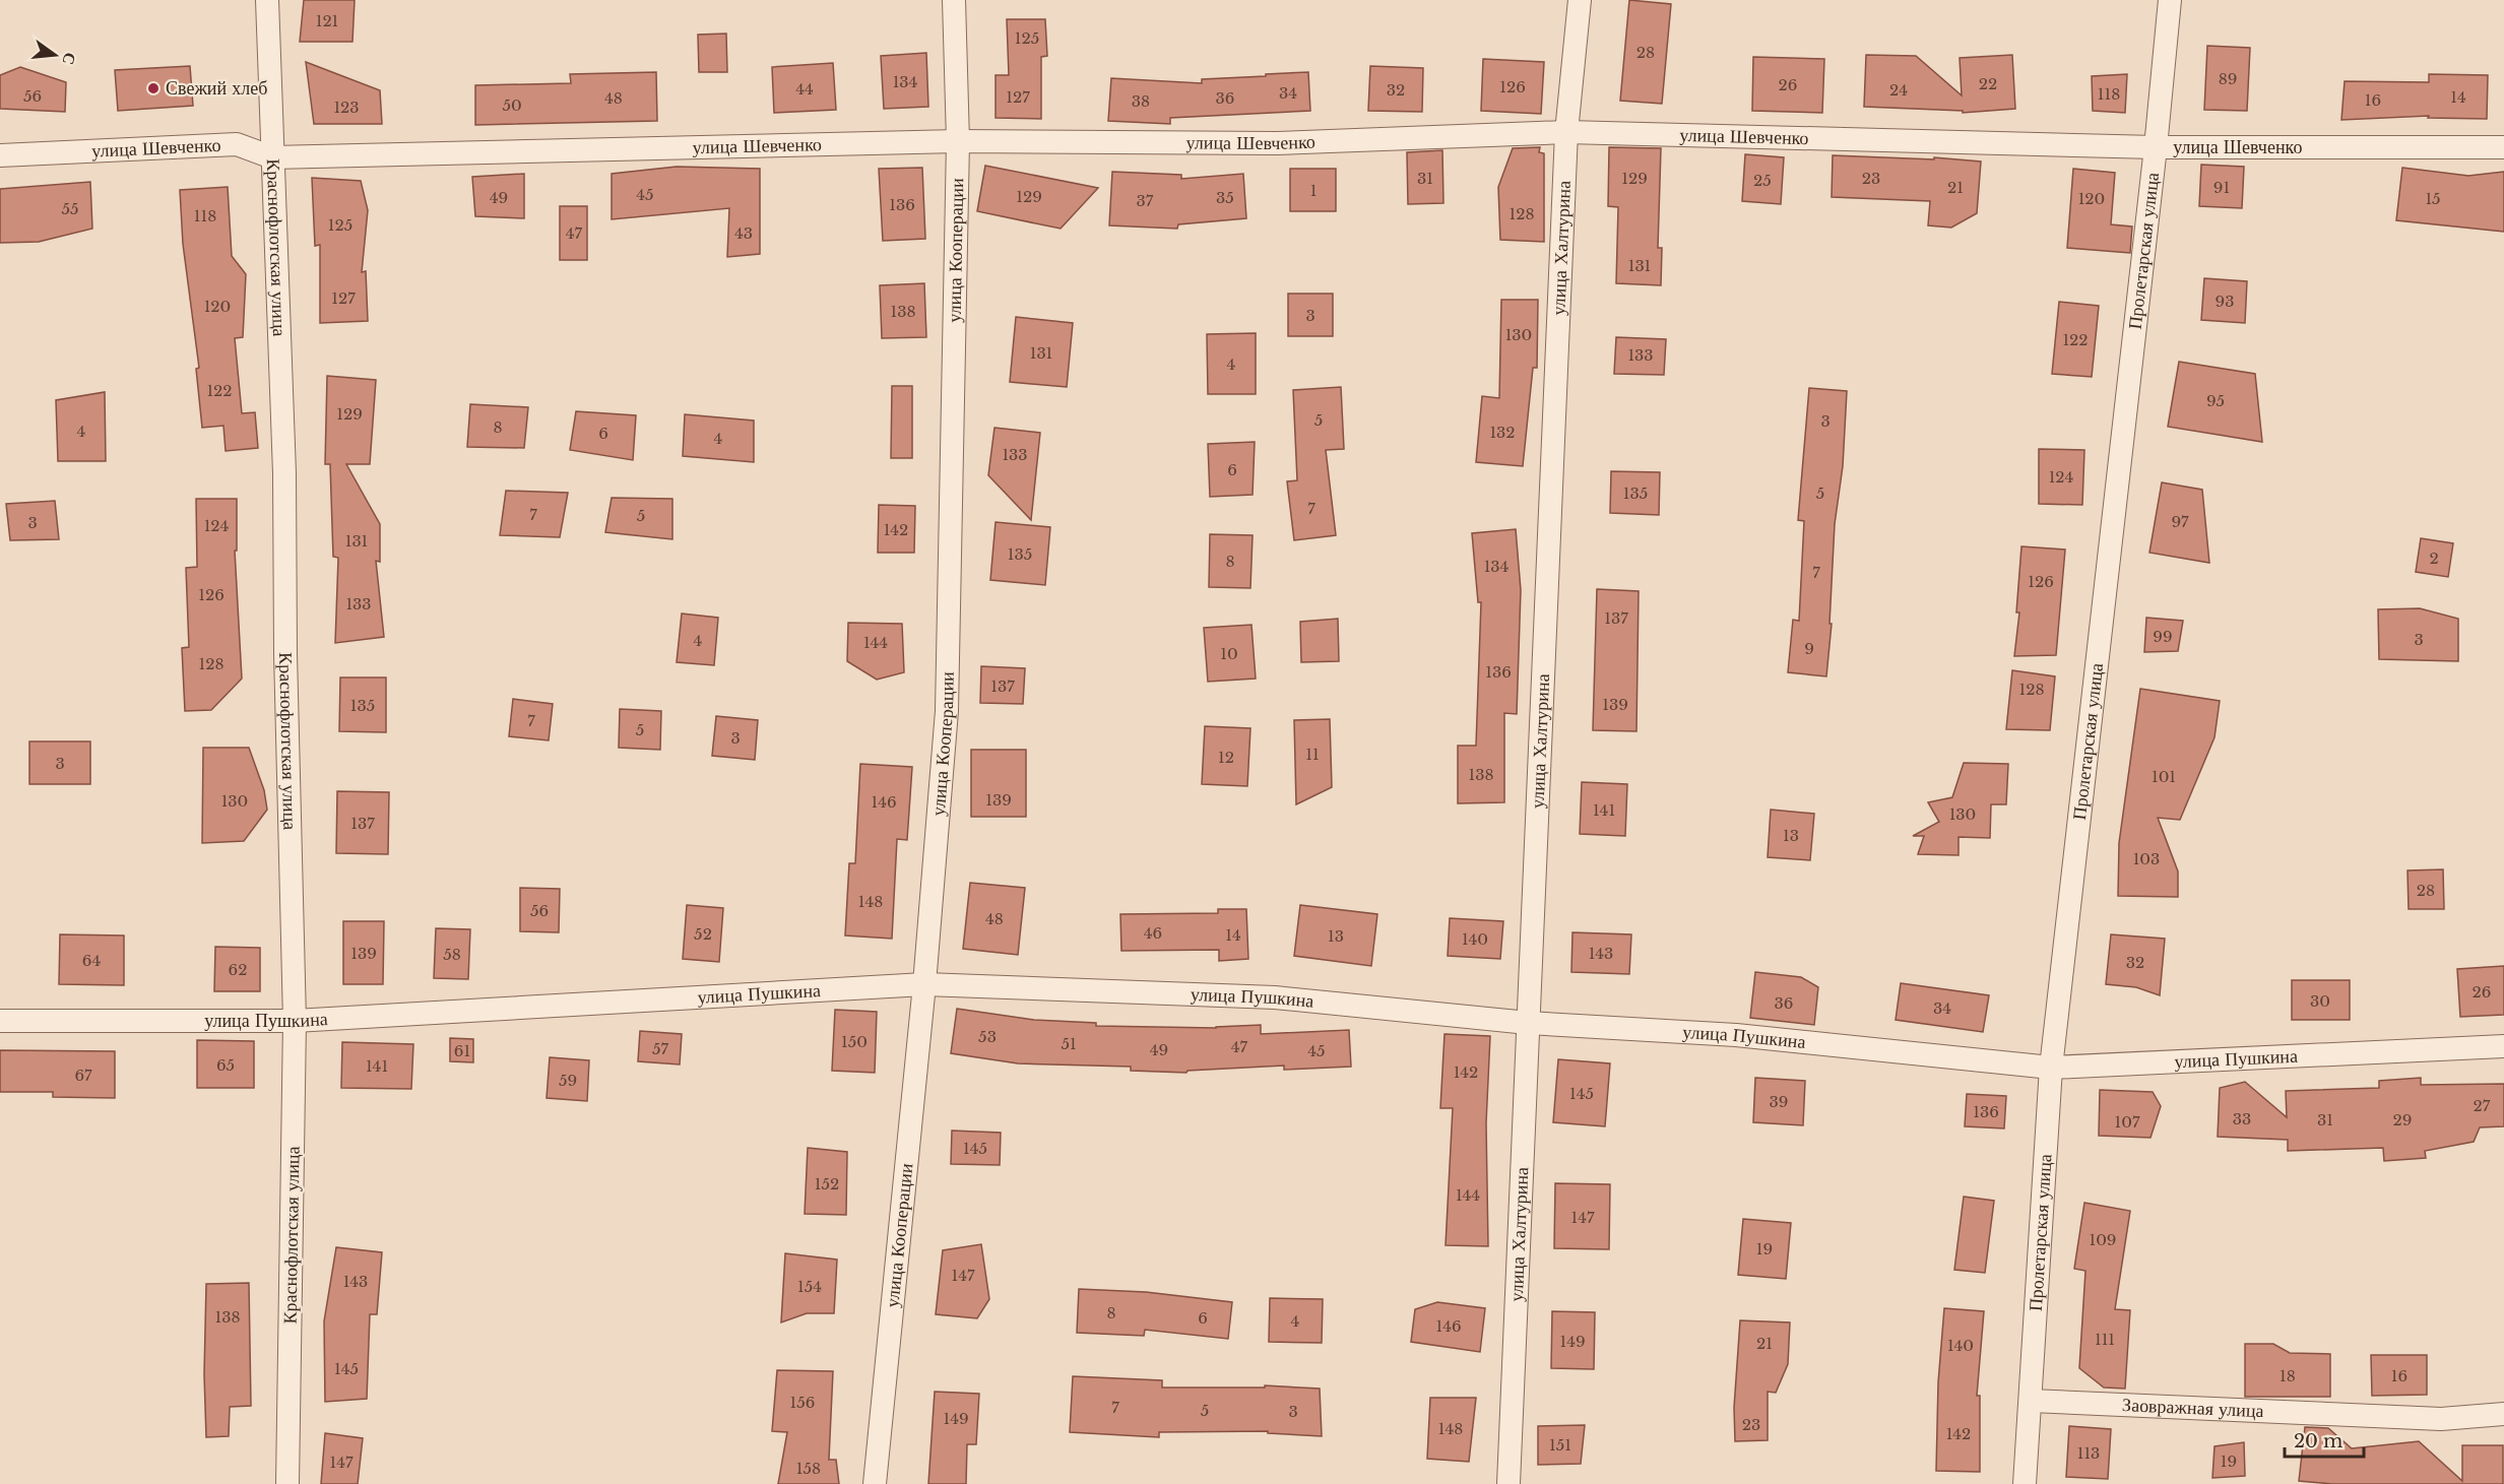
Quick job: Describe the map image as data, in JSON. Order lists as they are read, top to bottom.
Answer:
{
  "streets": {
    "street": [
      "улица Шевченко",
      "Краснофлотская улица",
      "улица Халтурина",
      "улица Кооперации",
      "Пролетарская улица",
      "улица Пушкина",
      "Заовражная улица"
    ]
  },
  "crossings": [
    ["улица Шевченко", "Краснофлотская улица"],
    ["улица Шевченко", "улица Халтурина"],
    ["улица Шевченко", "улица Кооперации"],
    ["улица Шевченко", "Пролетарская улица"],
    ["Краснофлотская улица", "улица Пушкина"],
    ["улица Халтурина", "улица Пушкина"],
    ["улица Кооперации", "улица Пушкина"],
    ["Пролетарская улица", "улица Пушкина"],
    ["Пролетарская улица", "Заовражная улица"]
  ],
  "places": ["Свежий хлеб"],
  "house_numbers": [
    "121",
    "125",
    "28",
    "89",
    "134",
    "22",
    "26",
    "126",
    "44",
    "32",
    "24",
    "34",
    "118",
    "56",
    "127",
    "14",
    "48",
    "36",
    "16",
    "38",
    "50",
    "123",
    "31",
    "129",
    "23",
    "25",
    "21",
    "91",
    "1",
    "45",
    "129",
    "49",
    "35",
    "120",
    "15",
    "37",
    "136",
    "55",
    "128",
    "118",
    "125",
    "47",
    "43",
    "131",
    "127",
    "93",
    "120",
    "138",
    "3",
    "130",
    "122",
    "131",
    "133",
    "4",
    "122",
    "95",
    "129",
    "5",
    "3",
    "8",
    "4",
    "132",
    "6",
    "4",
    "133",
    "6",
    "124",
    "135",
    "5",
    "7",
    "7",
    "5",
    "97",
    "3",
    "124",
    "142",
    "131",
    "135",
    "2",
    "8",
    "134",
    "7",
    "126",
    "126",
    "133",
    "137",
    "99",
    "3",
    "4",
    "144",
    "9",
    "10",
    "128",
    "136",
    "137",
    "128",
    "139",
    "135",
    "7",
    "5",
    "3",
    "11",
    "12",
    "3",
    "138",
    "101",
    "139",
    "130",
    "146",
    "141",
    "130",
    "137",
    "13",
    "103",
    "28",
    "148",
    "56",
    "48",
    "46",
    "52",
    "14",
    "13",
    "140",
    "139",
    "143",
    "58",
    "64",
    "32",
    "62",
    "26",
    "30",
    "36",
    "34",
    "53",
    "150",
    "51",
    "47",
    "57",
    "49",
    "61",
    "45",
    "65",
    "141",
    "142",
    "67",
    "59",
    "145",
    "39",
    "27",
    "136",
    "33",
    "31",
    "29",
    "107",
    "145",
    "152",
    "144",
    "147",
    "109",
    "19",
    "147",
    "143",
    "154",
    "8",
    "138",
    "6",
    "4",
    "146",
    "111",
    "149",
    "21",
    "140",
    "145",
    "18",
    "16",
    "156",
    "7",
    "5",
    "3",
    "149",
    "23",
    "148",
    "142",
    "151",
    "113",
    "19",
    "147",
    "158"
  ],
  "scale_bar": "20 m",
  "north": "right"
}
